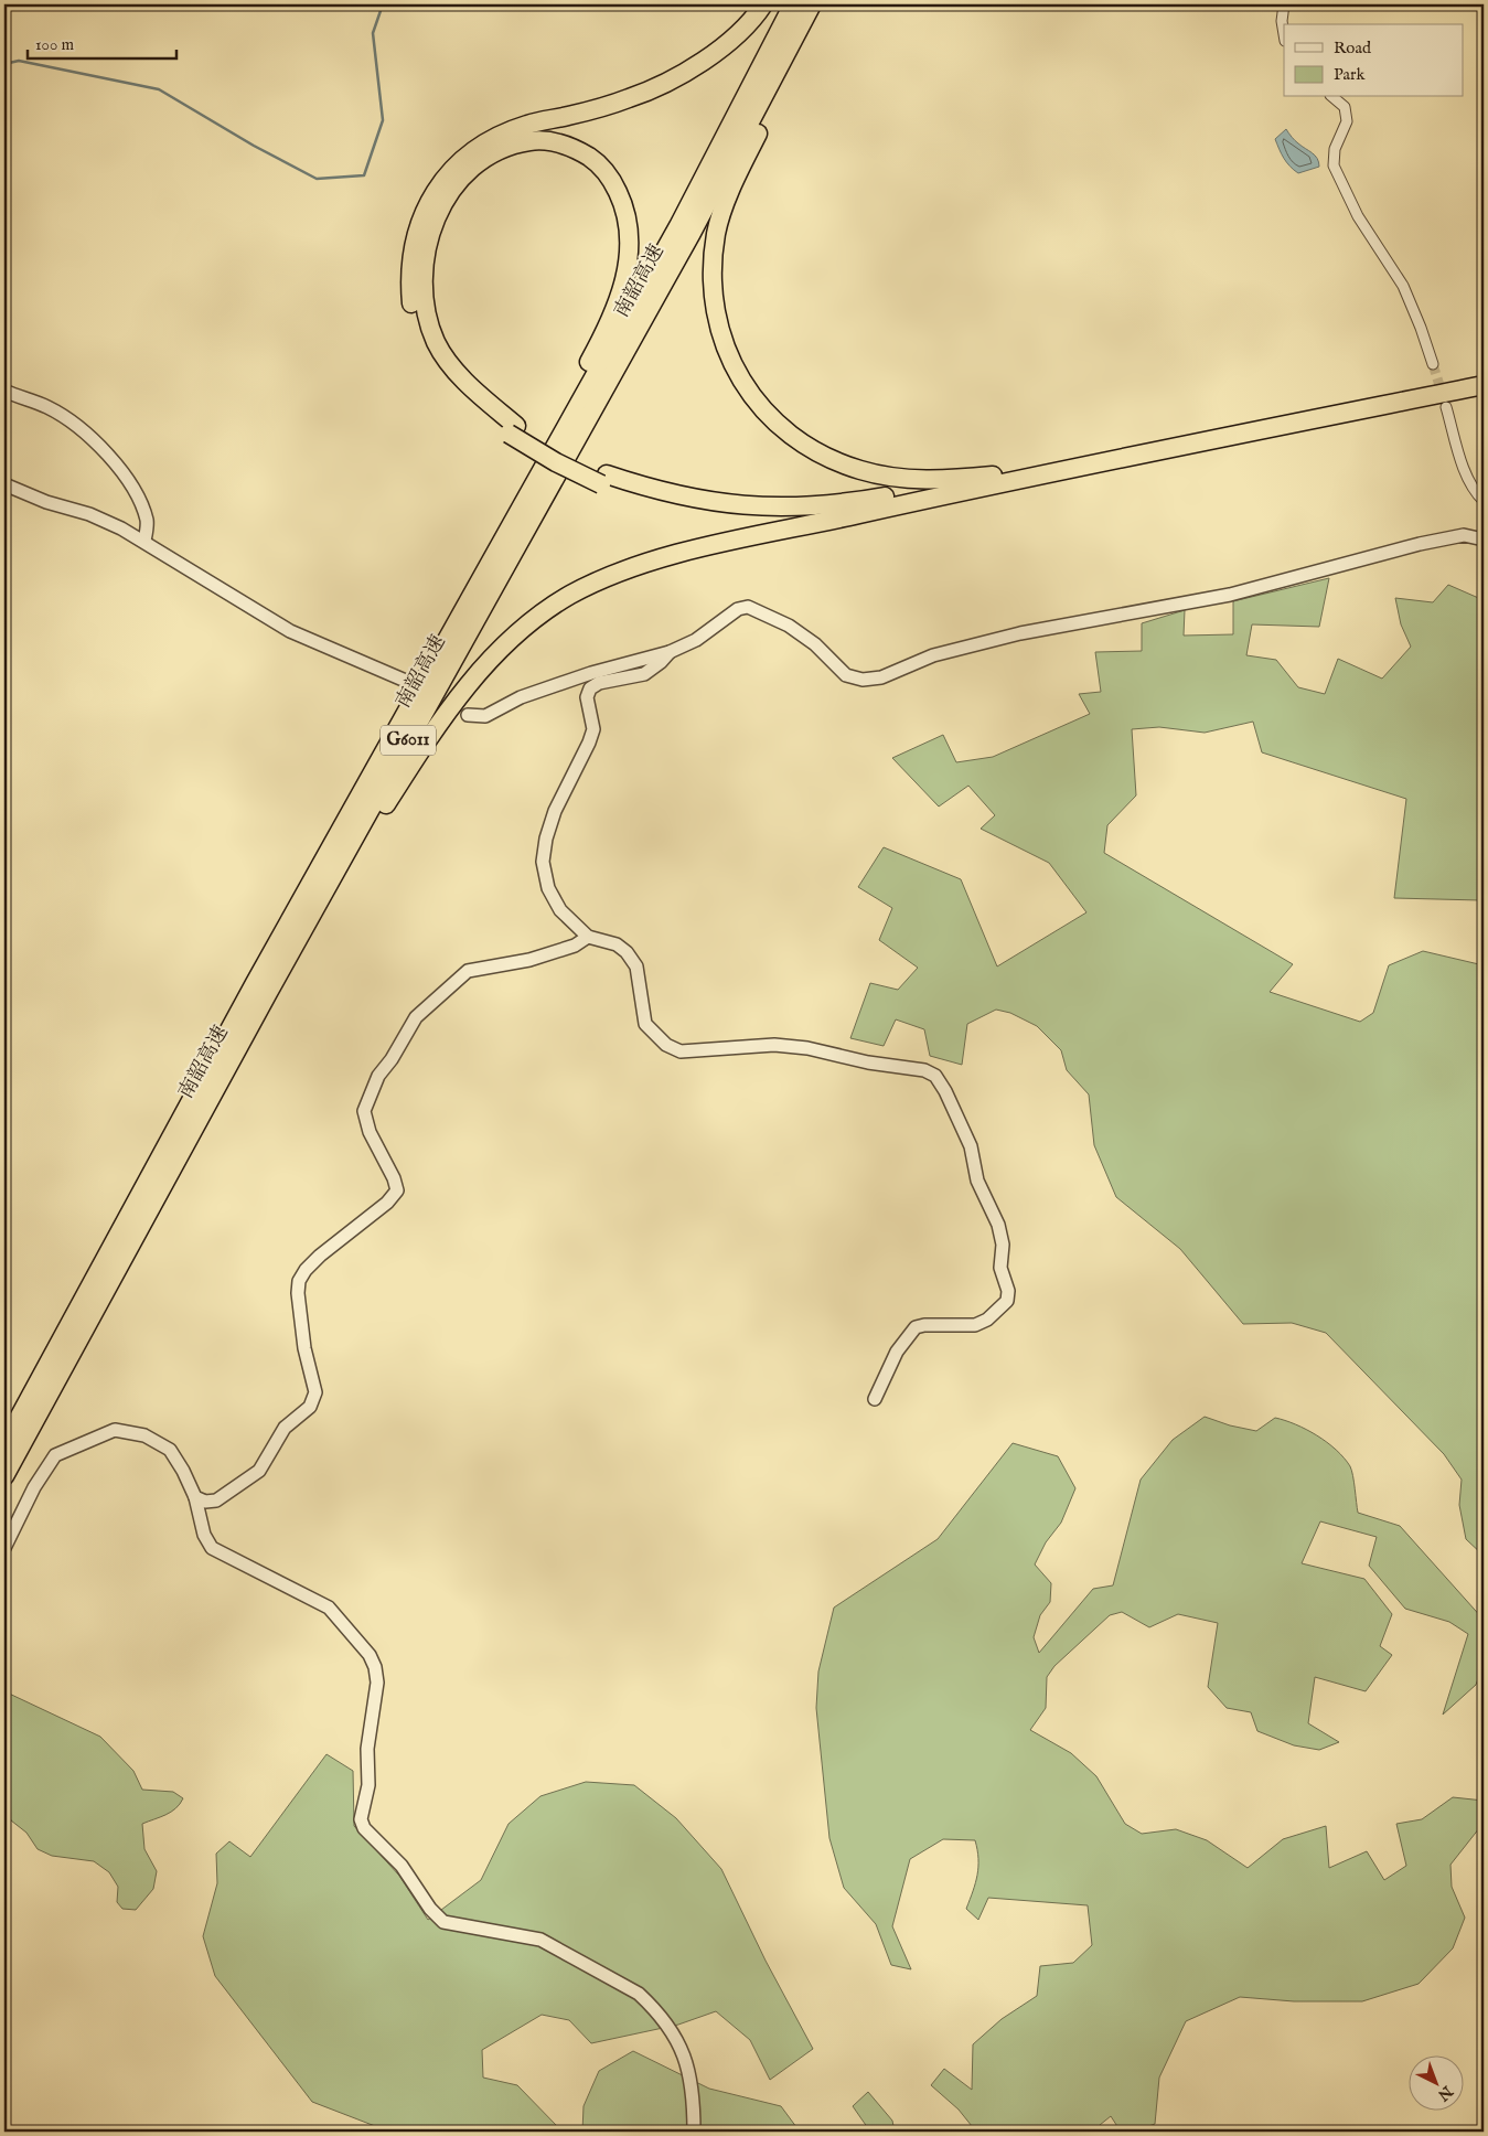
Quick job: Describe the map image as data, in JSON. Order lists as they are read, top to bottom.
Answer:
{
  "streets": {
    "highway": ["南韶高速", "G6011"]
  },
  "legend": ["Road", "Park"],
  "scale_bar": "100 m",
  "north": "bottom right"
}
